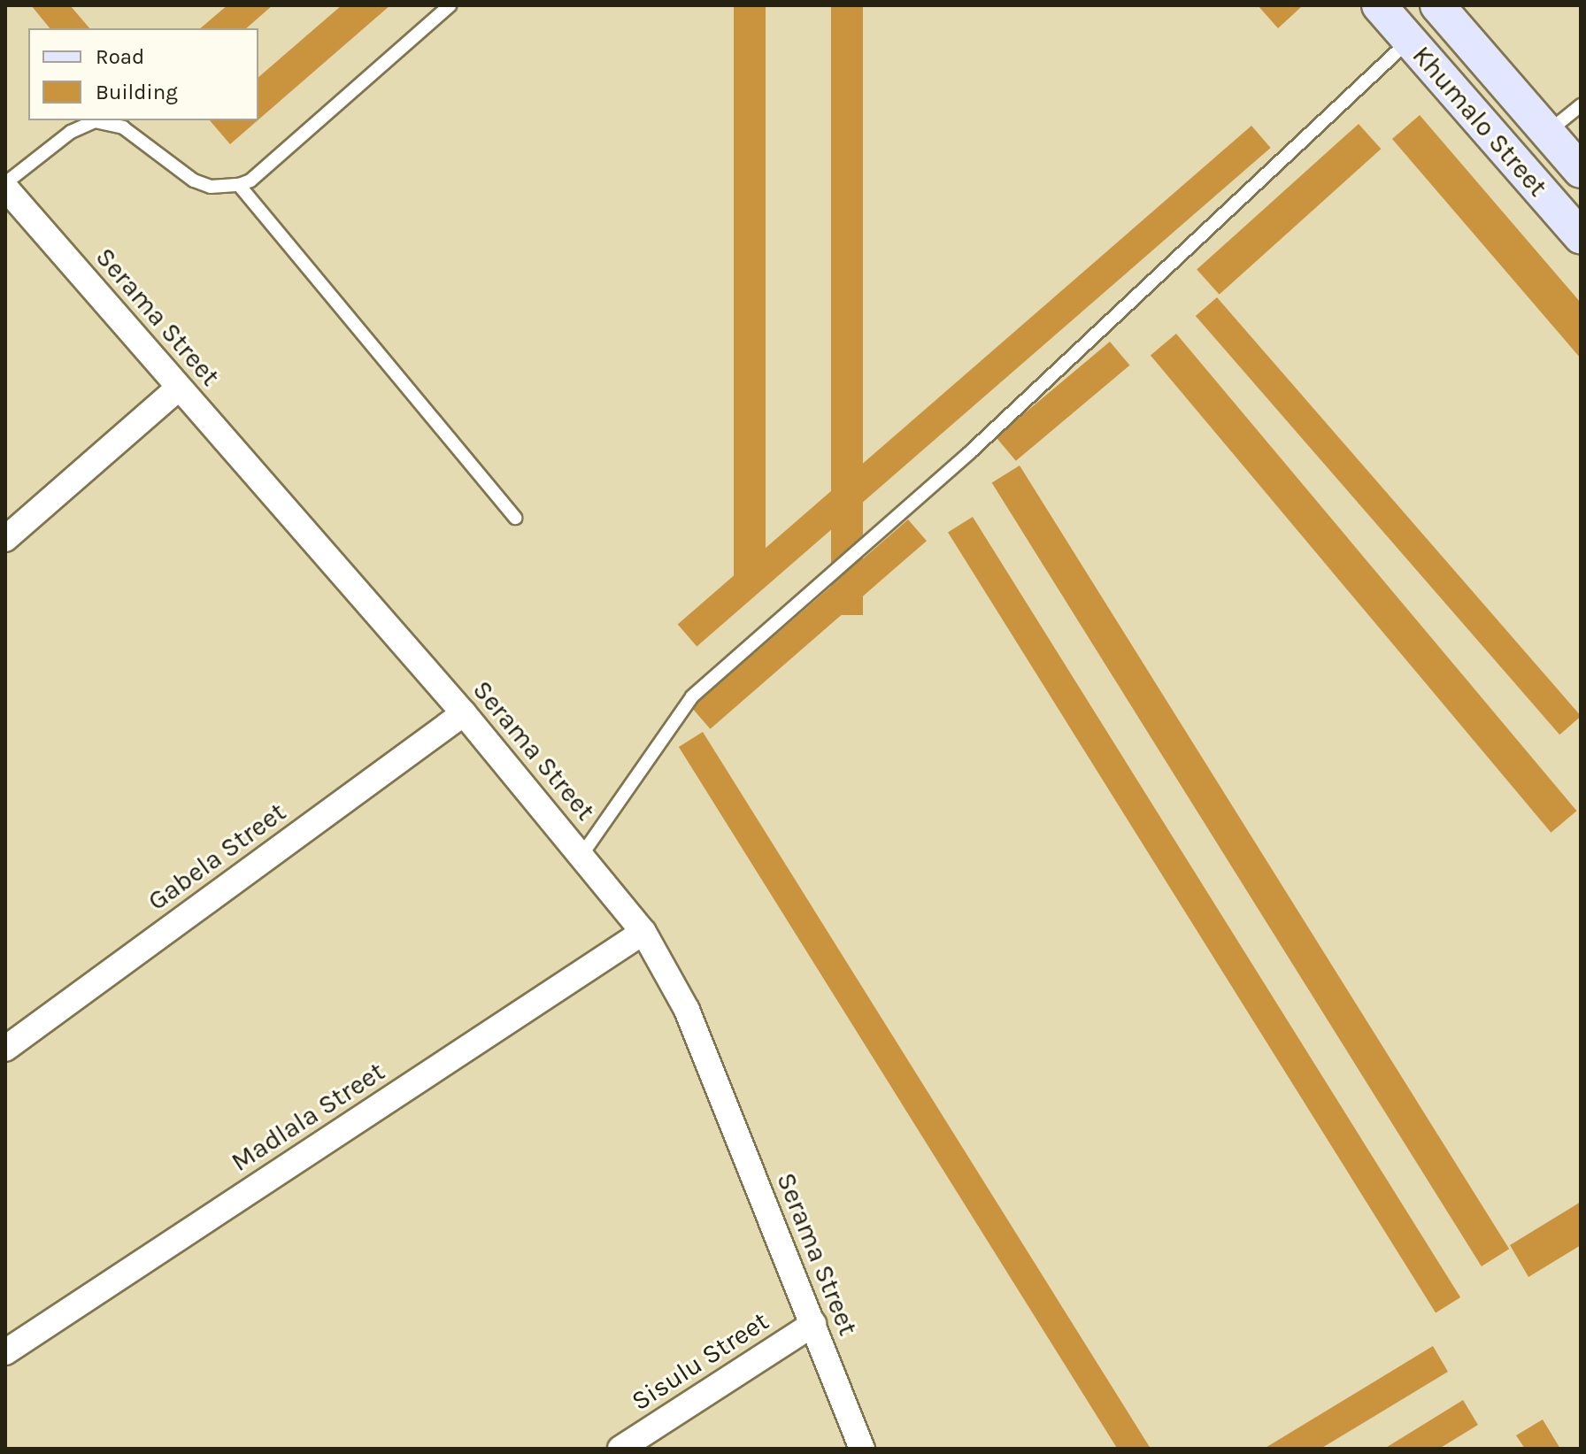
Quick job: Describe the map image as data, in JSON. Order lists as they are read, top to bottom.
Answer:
{
  "streets": {
    "street": [
      "Khumalo Street",
      "Serama Street",
      "Gabela Street",
      "Madlala Street",
      "Sisulu Street"
    ]
  },
  "crossings": [
    ["Serama Street", "Gabela Street"],
    ["Serama Street", "Madlala Street"],
    ["Serama Street", "Sisulu Street"]
  ],
  "legend": ["Road", "Building"]
}
